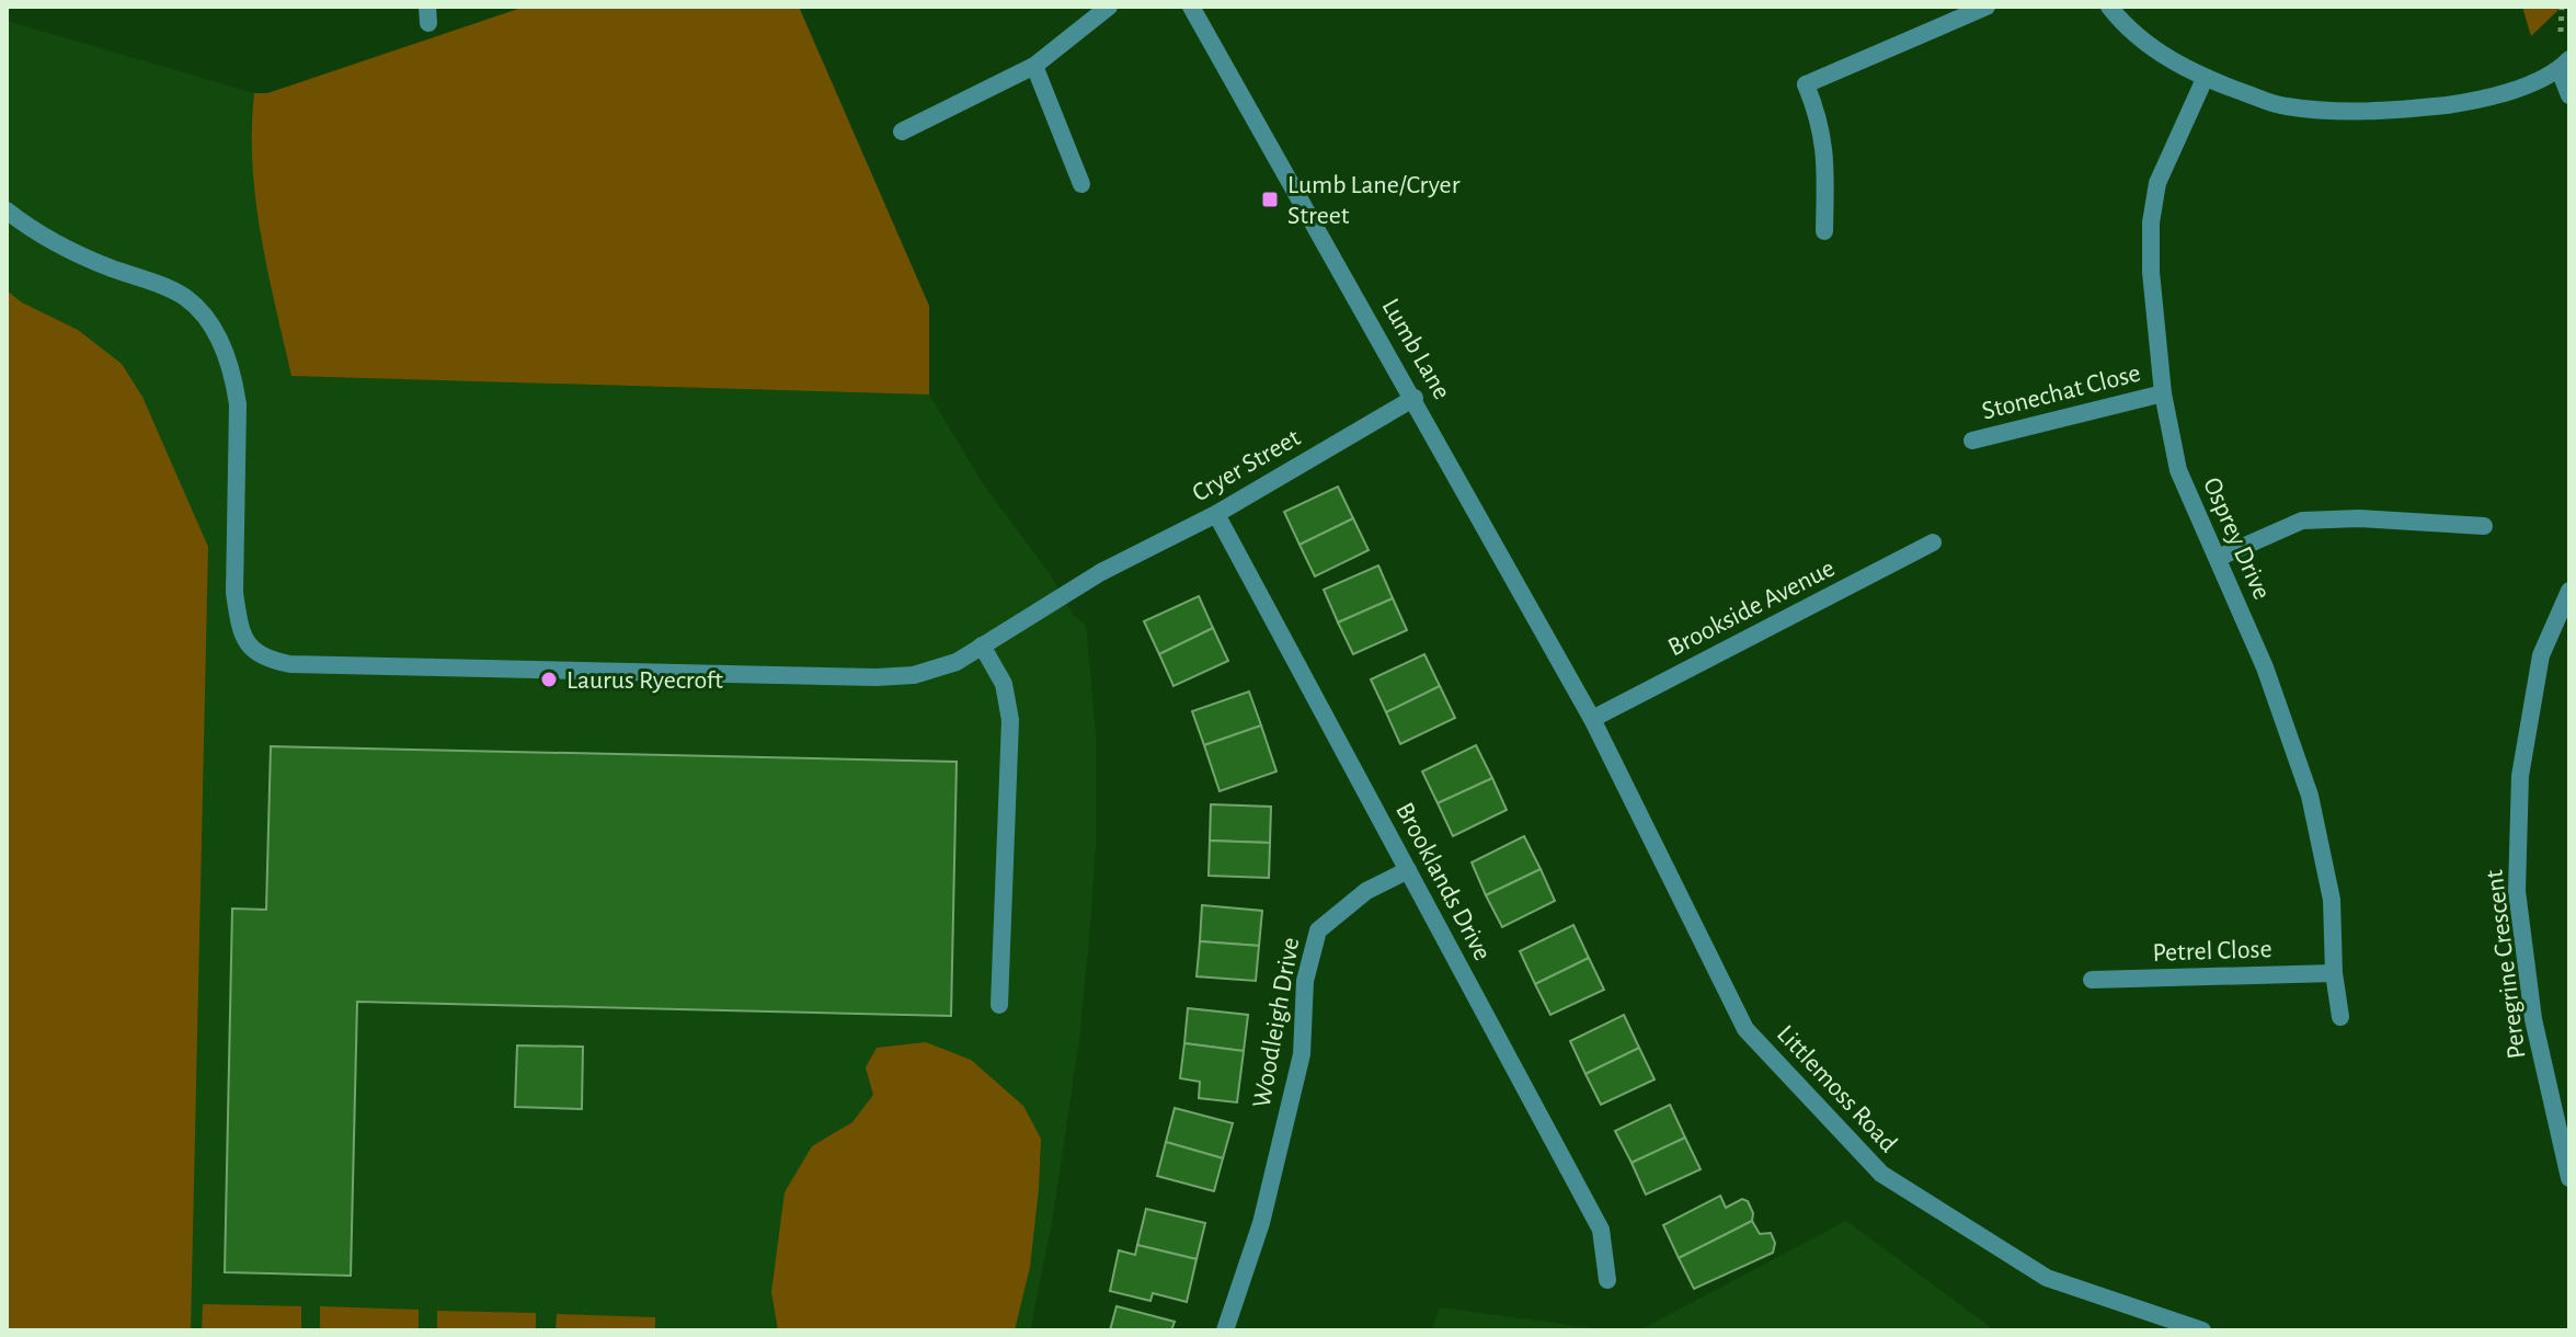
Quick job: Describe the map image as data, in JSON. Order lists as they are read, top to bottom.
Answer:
{
  "streets": {
    "street": [
      "Lumb Lane",
      "Stonechat Close",
      "Cryer Street",
      "Osprey Drive",
      "Brookside Avenue",
      "Brooklands Drive",
      "Petrel Close",
      "Peregrine Crescent",
      "Woodleigh Drive",
      "Littlemoss Road"
    ]
  },
  "crossings": [
    ["Lumb Lane", "Cryer Street"],
    ["Lumb Lane", "Brookside Avenue"],
    ["Lumb Lane", "Littlemoss Road"],
    ["Stonechat Close", "Osprey Drive"],
    ["Cryer Street", "Brooklands Drive"],
    ["Osprey Drive", "Petrel Close"],
    ["Brookside Avenue", "Littlemoss Road"],
    ["Brooklands Drive", "Woodleigh Drive"]
  ],
  "places": {
    "transit": ["Lumb Lane/Cryer Street"],
    "other": ["Laurus Ryecroft"]
  }
}
